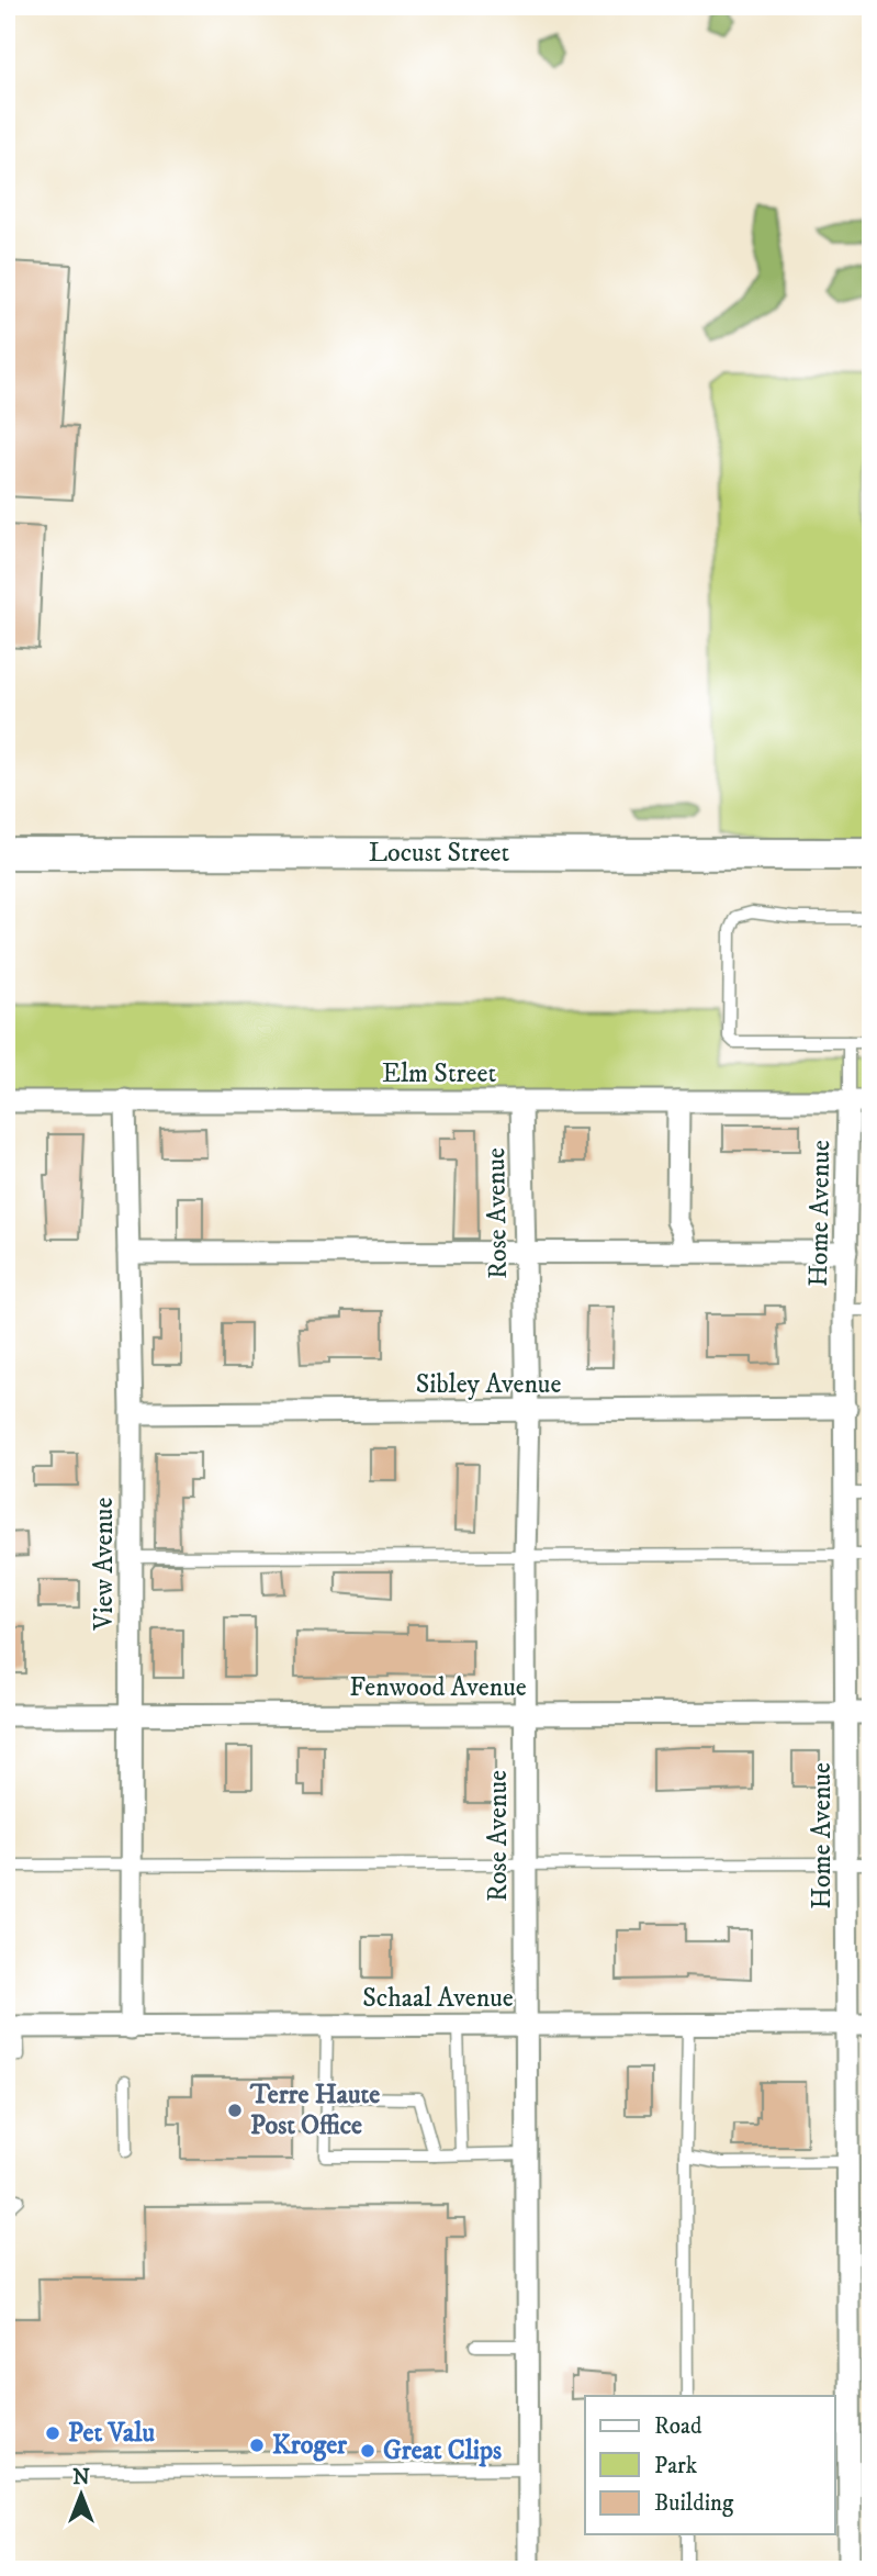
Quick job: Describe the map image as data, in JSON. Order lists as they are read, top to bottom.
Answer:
{
  "streets": {
    "street": [
      "Locust Street",
      "Elm Street",
      "Rose Avenue",
      "Home Avenue",
      "Sibley Avenue",
      "View Avenue",
      "Fenwood Avenue",
      "Schaal Avenue"
    ]
  },
  "crossings": [
    ["Elm Street", "Rose Avenue"],
    ["Elm Street", "Home Avenue"],
    ["Elm Street", "View Avenue"],
    ["Rose Avenue", "Sibley Avenue"],
    ["Rose Avenue", "Fenwood Avenue"],
    ["Rose Avenue", "Schaal Avenue"],
    ["Home Avenue", "Sibley Avenue"],
    ["Home Avenue", "Fenwood Avenue"],
    ["Home Avenue", "Schaal Avenue"],
    ["Sibley Avenue", "View Avenue"],
    ["View Avenue", "Fenwood Avenue"],
    ["View Avenue", "Schaal Avenue"]
  ],
  "places": [
    "Terre Haute Post Office",
    "Pet Valu",
    "Kroger",
    "Great Clips"
  ],
  "legend": ["Road", "Park", "Building"],
  "north": "top"
}
